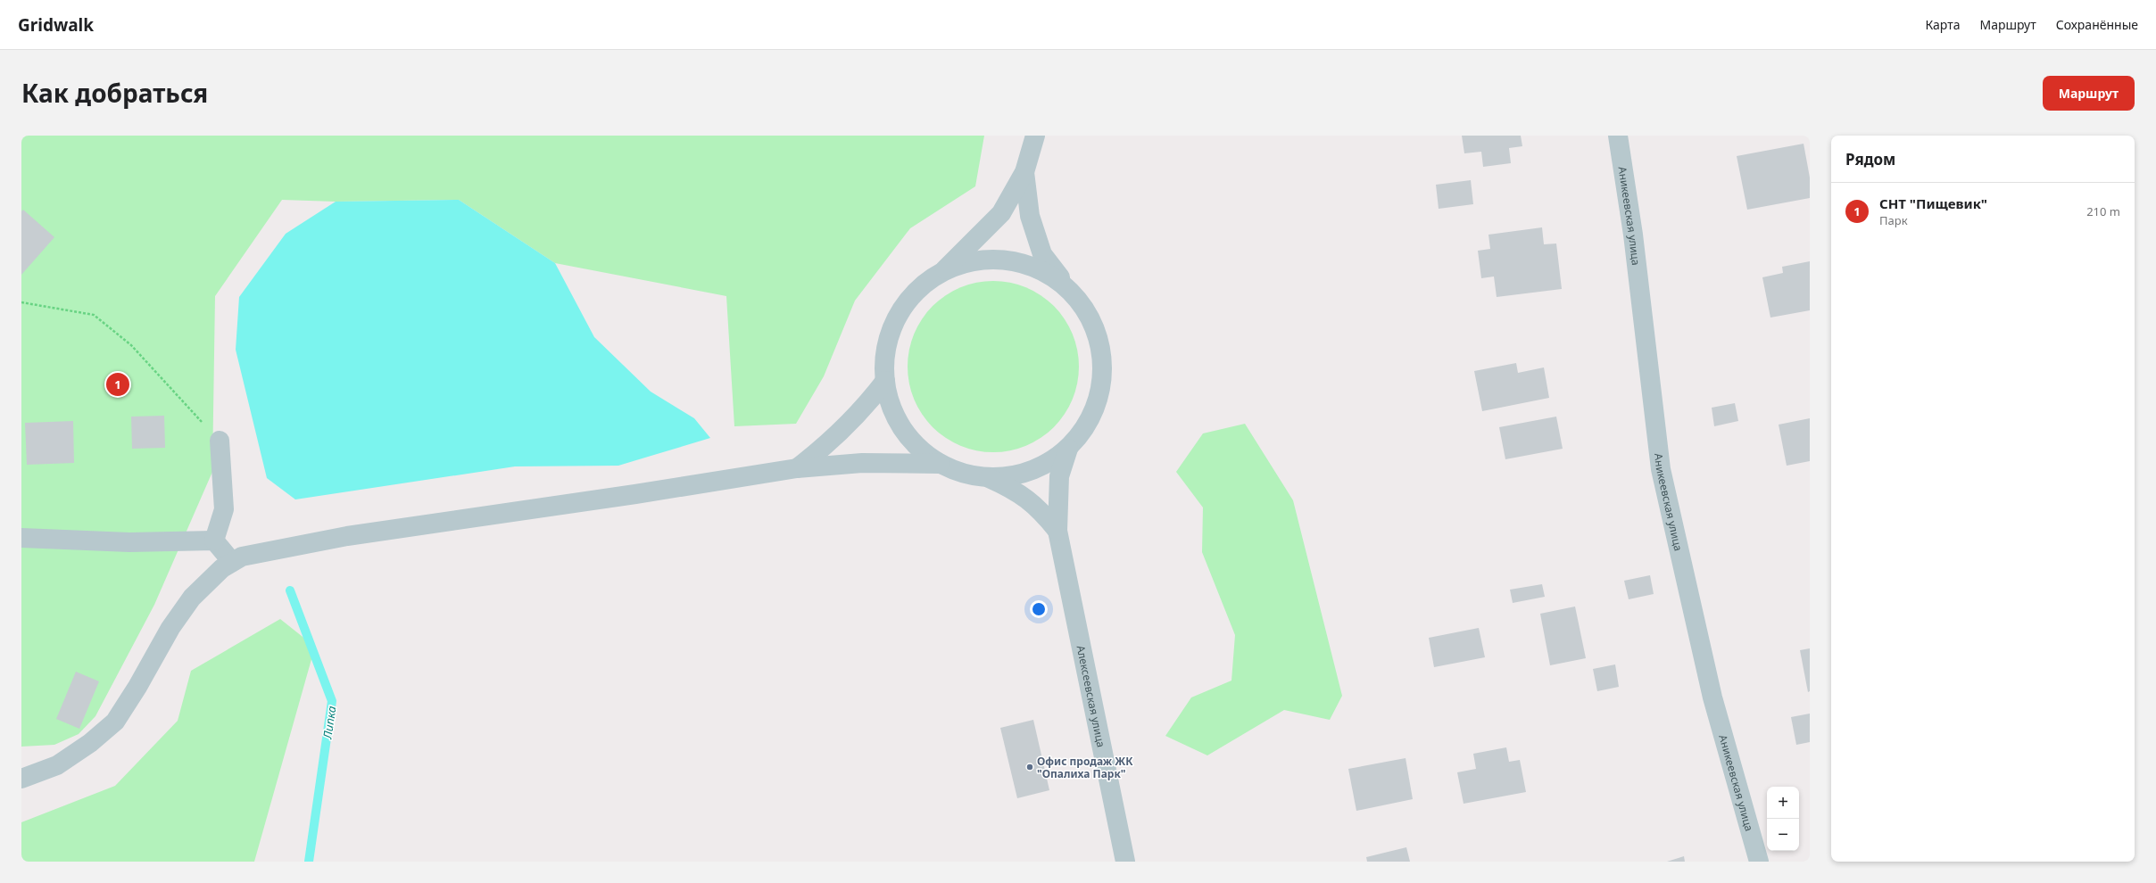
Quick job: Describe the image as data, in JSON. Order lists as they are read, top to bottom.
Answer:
{
  "streets": {
    "street": ["Аникеевская улица", "Алексеевская улица"]
  },
  "water": ["Липка"],
  "places": ["Офис продаж ЖК \"Опалиха Парк\""],
  "page": {
    "header": "Gridwalk",
    "nav": ["Карта", "Маршрут", "Сохранённые"],
    "title": "Как добраться",
    "buttons": "Маршрут",
    "heading": "Рядом",
    "list": [
      {
        "mark": "1",
        "name": "СНТ \"Пищевик\"",
        "note": "Парк",
        "value": "210 m"
      }
    ],
    "pins": "1",
    "map_buttons": ["+", "−"]
  }
}
